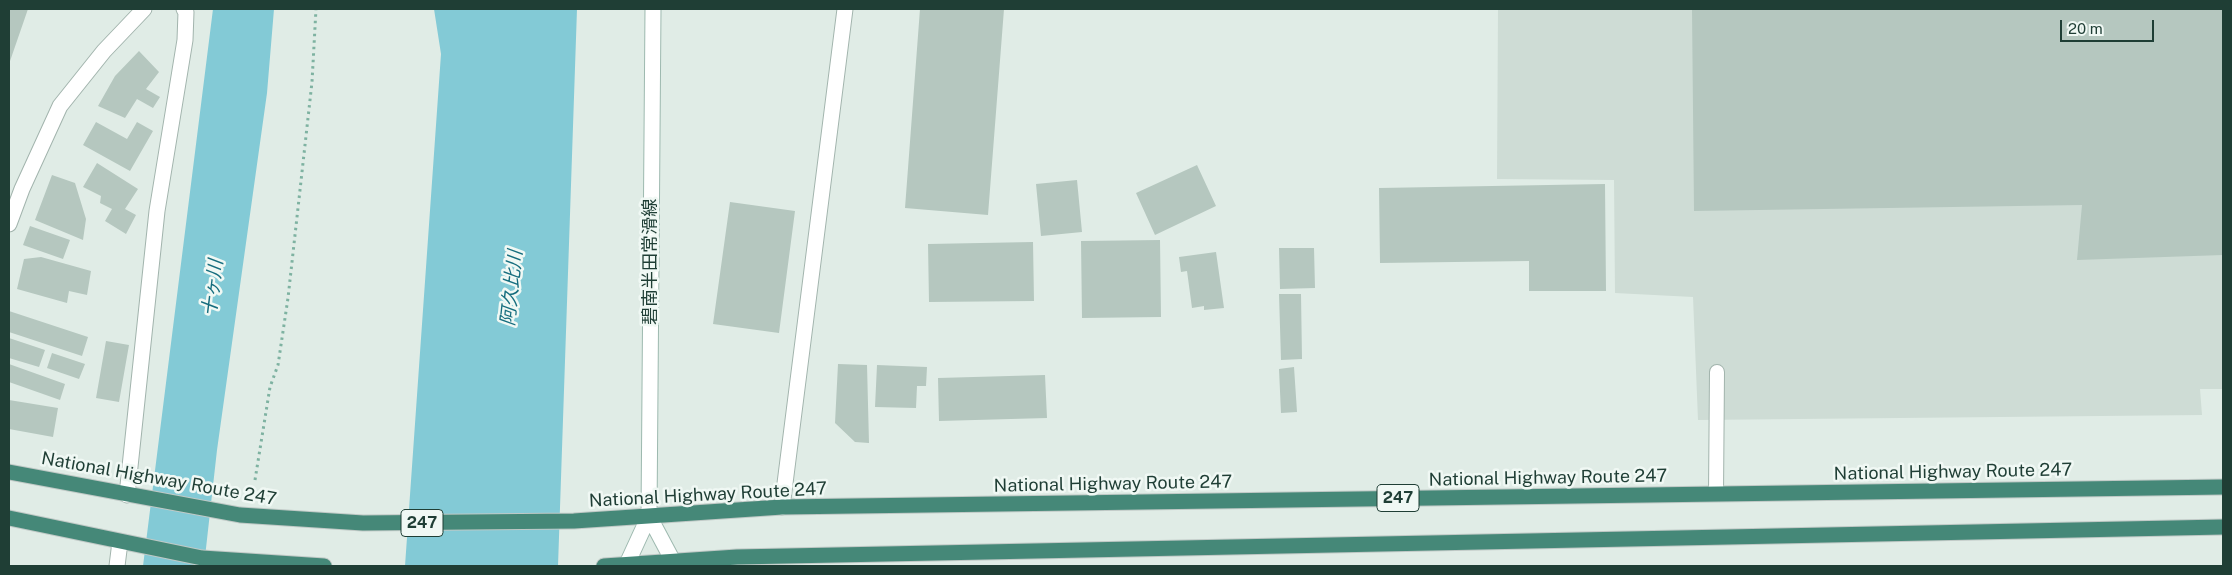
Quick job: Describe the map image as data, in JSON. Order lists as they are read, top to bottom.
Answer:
{
  "streets": {
    "highway": ["National Highway Route 247", "247"],
    "street": ["碧南半田常滑線"]
  },
  "crossings": [
    ["碧南半田常滑線", "National Highway Route 247"]
  ],
  "water": ["十ヶ川", "阿久比川"],
  "scale_bar": "20 m"
}
